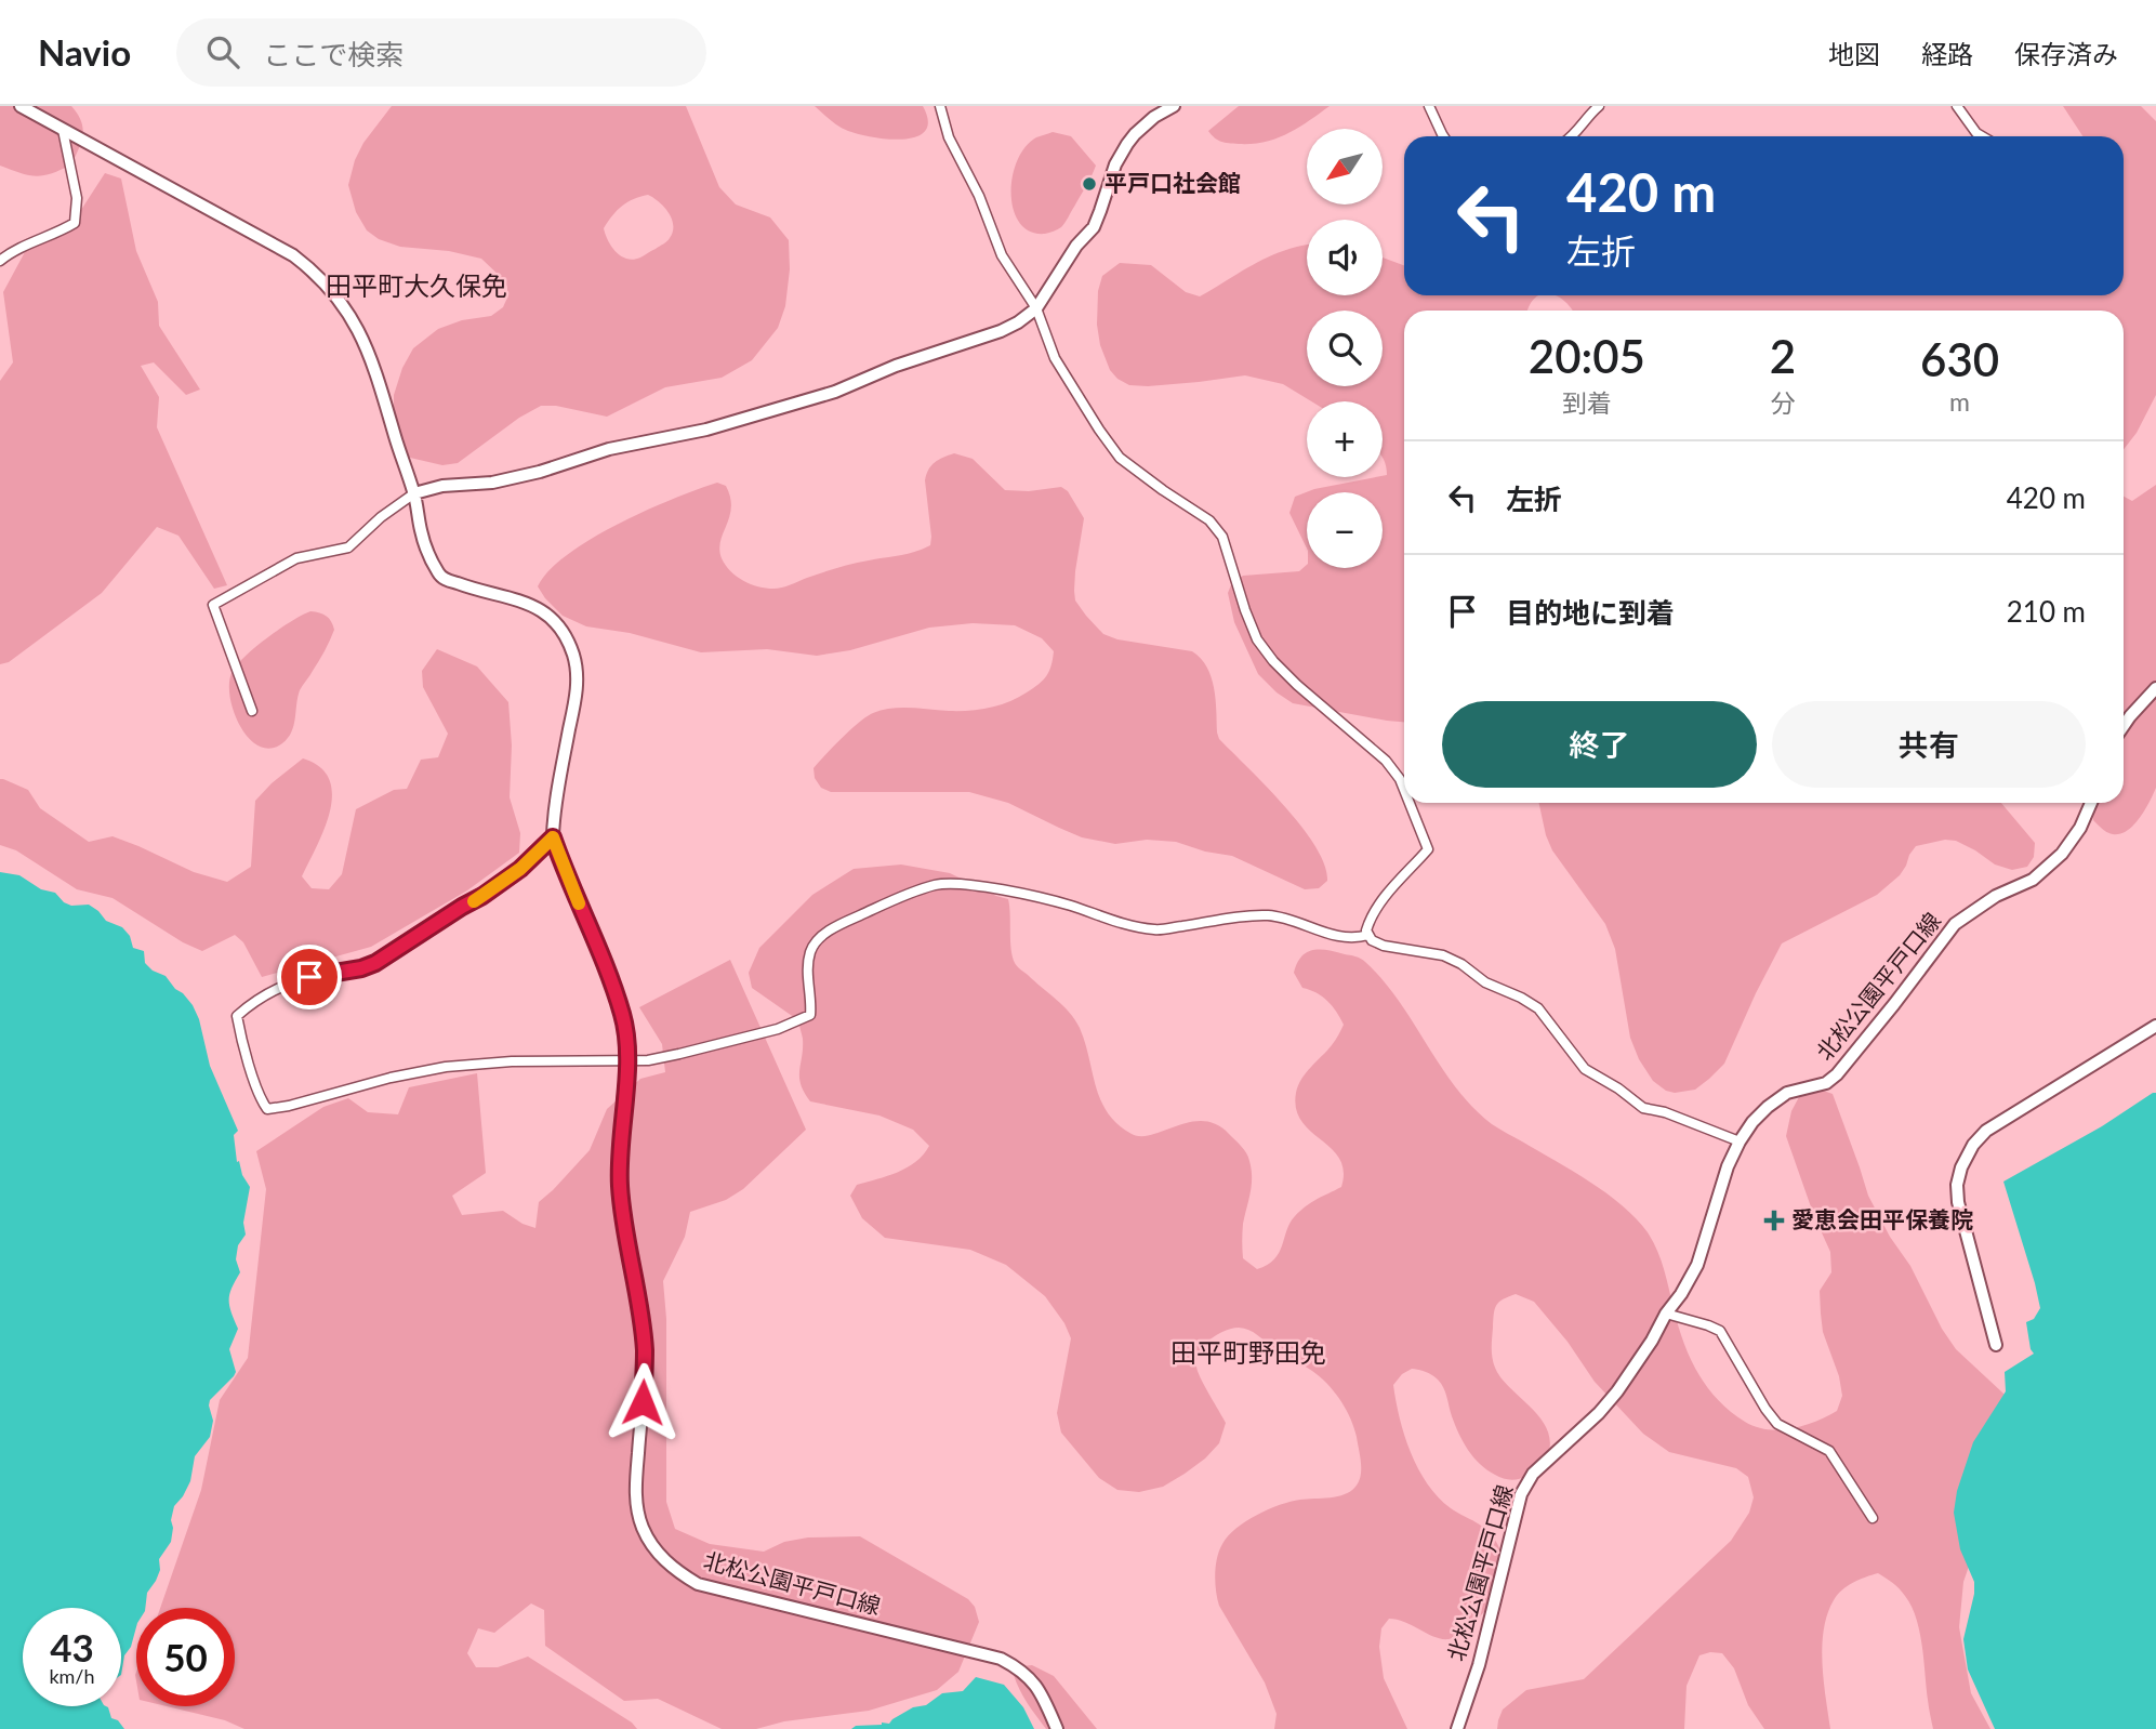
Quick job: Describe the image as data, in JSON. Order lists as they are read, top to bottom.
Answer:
{
  "streets": {
    "main road": ["北松公園平戸口線"]
  },
  "districts": ["田平町大久保免", "田平町野田免"],
  "places": {
    "other": ["平戸口社会館"],
    "health": ["愛恵会田平保養院"]
  },
  "north": "bottom left",
  "page": {
    "header": "Navio",
    "search": "ここで検索",
    "nav": ["地図", "経路", "保存済み"],
    "map_buttons": ["+", "−"],
    "turn": ["420 m", "左折"],
    "eta": [
      "20:05",
      "到着",
      "2",
      "分",
      "630",
      "m"
    ],
    "list": [
      {
        "name": "左折",
        "value": "420 m"
      },
      {
        "name": "目的地に到着",
        "value": "210 m"
      }
    ],
    "buttons": ["終了", "共有"],
    "speed": "43 km/h",
    "limit": "50"
  }
}
